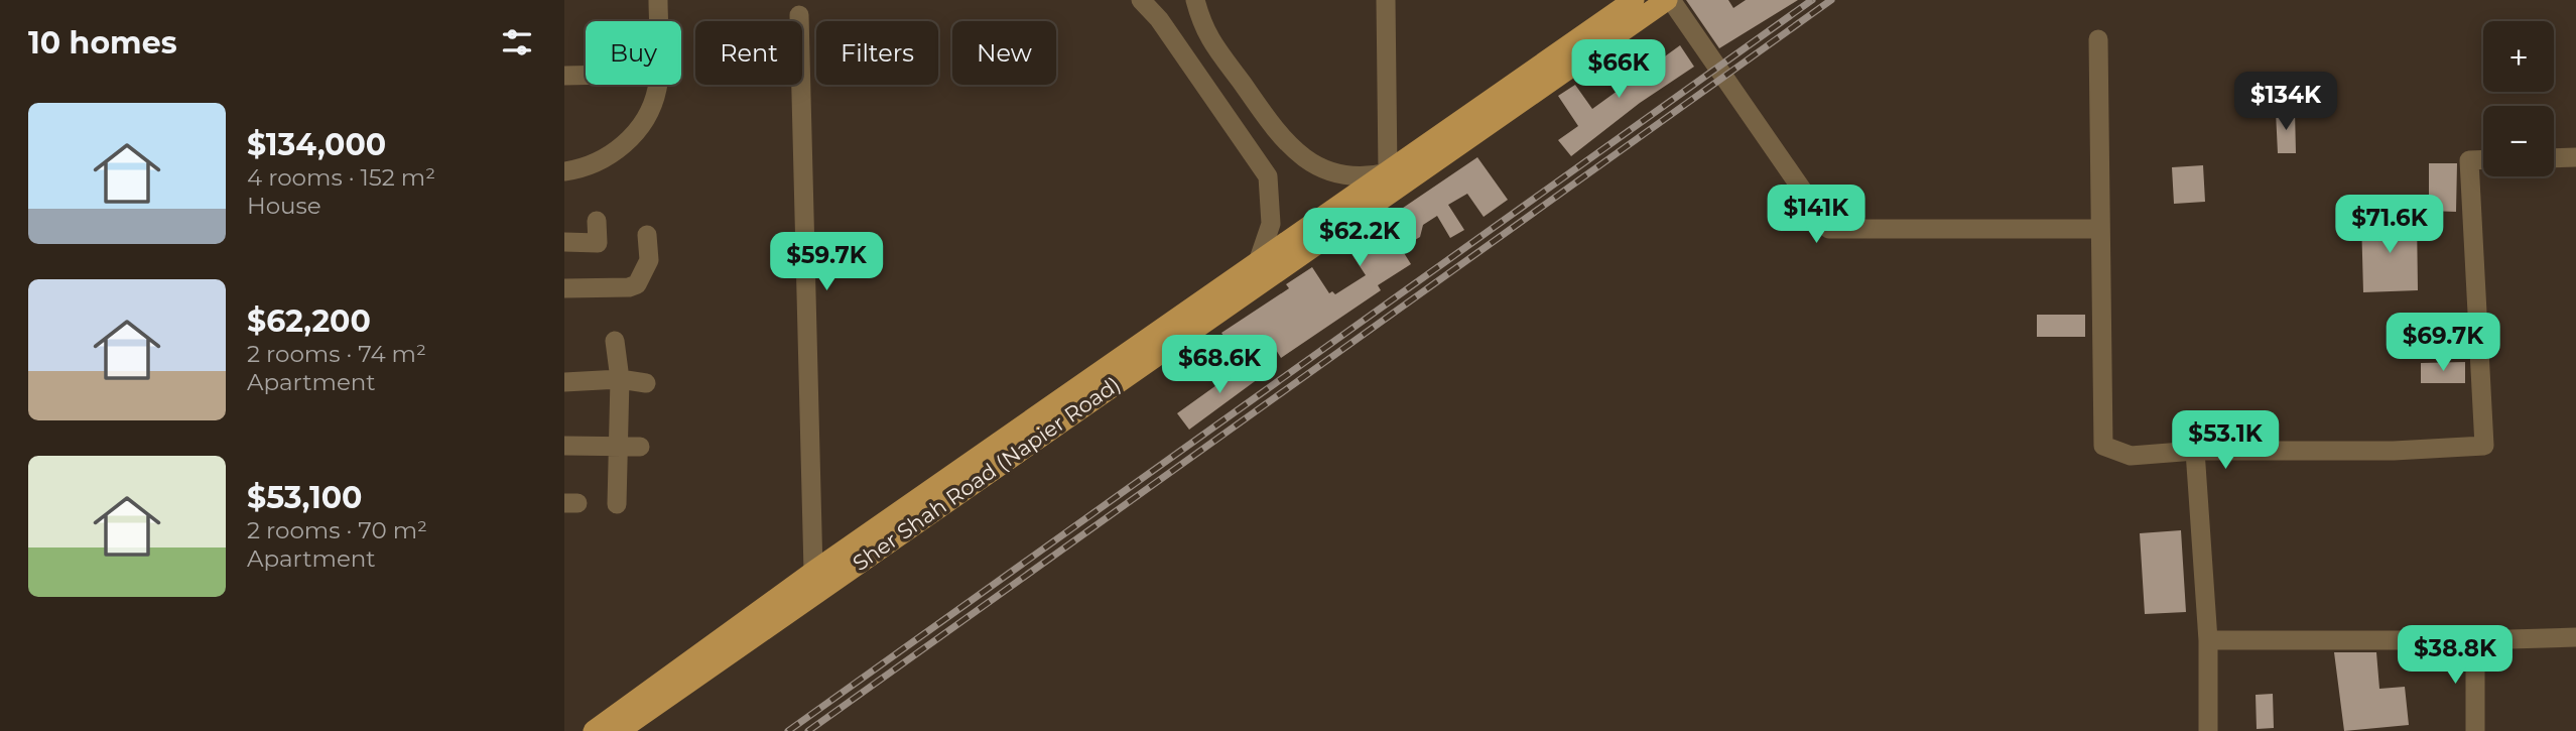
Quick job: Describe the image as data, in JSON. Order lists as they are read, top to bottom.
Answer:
{
  "streets": {
    "main road": ["Sher Shah Road (Napier Road)"]
  },
  "page": {
    "heading": "10 homes",
    "map_buttons": ["+", "−"],
    "chip": [
      "Buy",
      "Rent",
      "Filters",
      "New"
    ],
    "price": [
      "$66K",
      "$134K",
      "$141K",
      "$71.6K",
      "$62.2K",
      "$59.7K",
      "$69.7K",
      "$68.6K",
      "$53.1K",
      "$38.8K"
    ],
    "list": [
      {
        "name": "$134,000",
        "note": "4 rooms · 152 m² · House"
      },
      {
        "name": "$62,200",
        "note": "2 rooms · 74 m² · Apartment"
      },
      {
        "name": "$53,100",
        "note": "2 rooms · 70 m² · Apartment"
      }
    ]
  }
}
